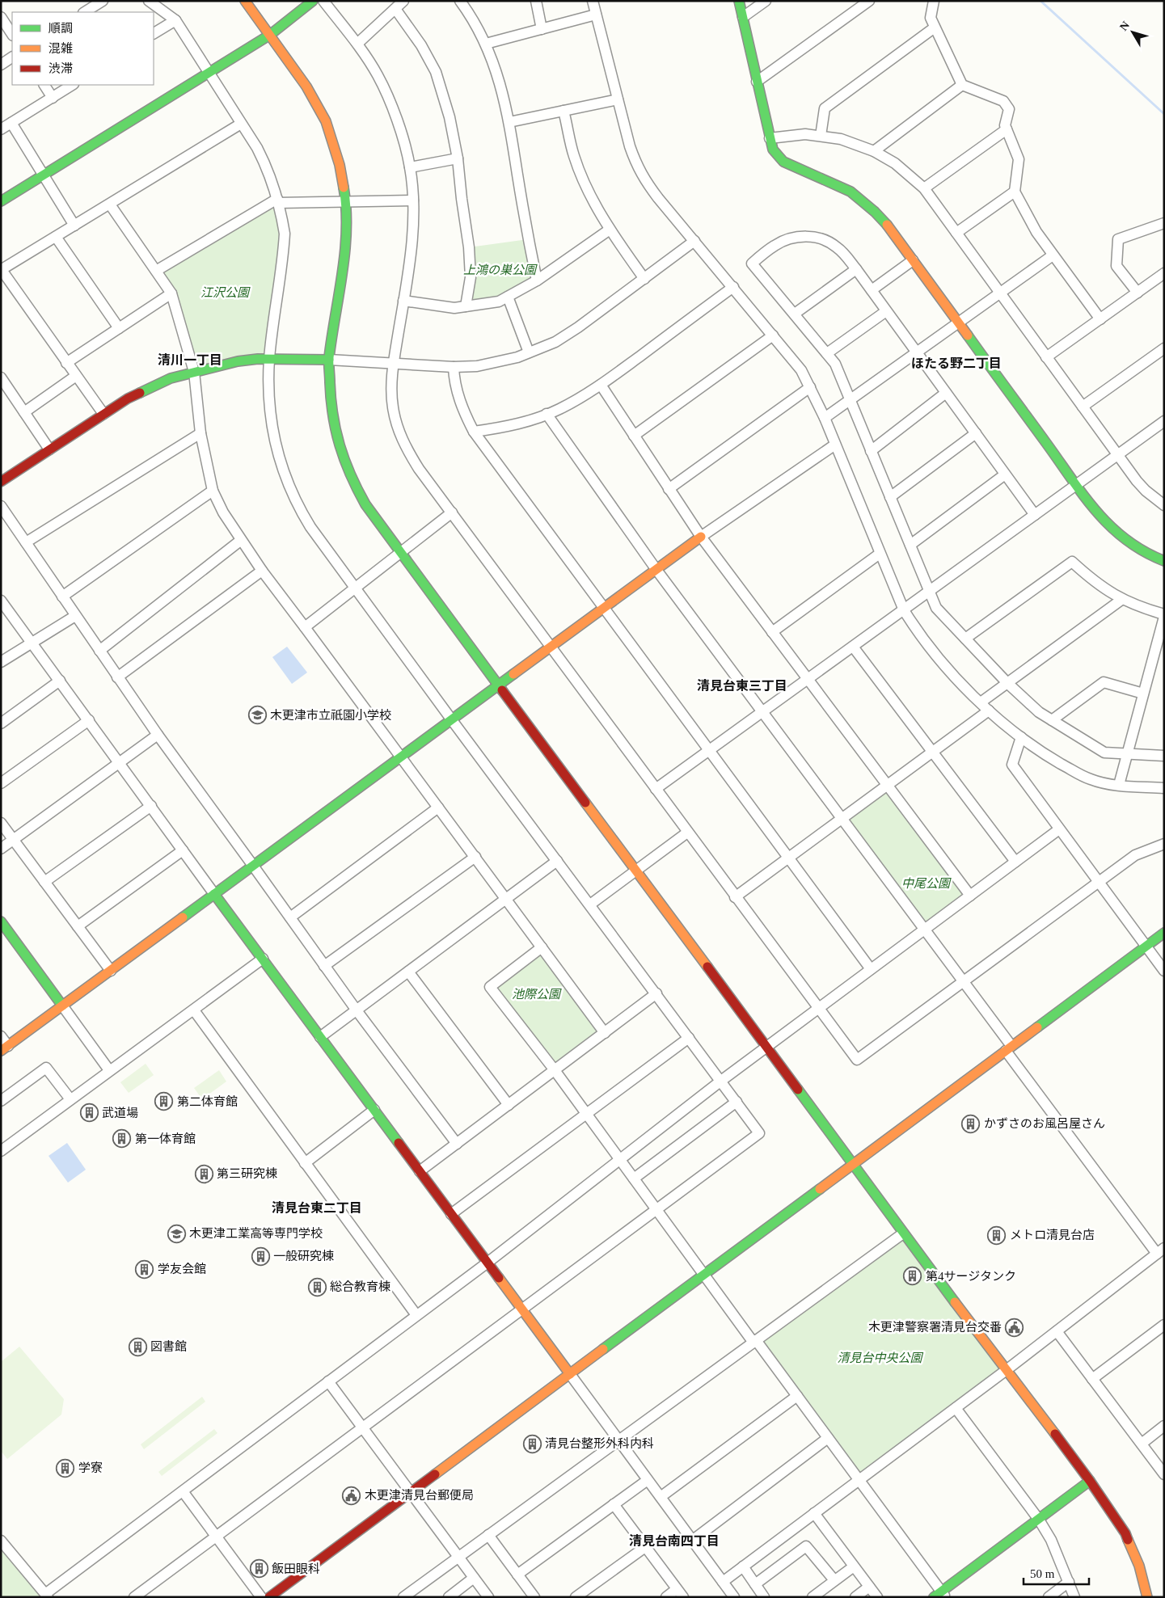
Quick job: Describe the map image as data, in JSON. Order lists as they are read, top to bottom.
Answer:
{
  "districts": [
    "清川一丁目",
    "ほたる野二丁目",
    "清見台東三丁目",
    "清見台東二丁目",
    "清見台南四丁目"
  ],
  "parks": [
    "上鴻の巣公園",
    "江沢公園",
    "中尾公園",
    "池際公園",
    "清見台中央公園"
  ],
  "places": {
    "school or university": ["木更津市立祇園小学校", "木更津工業高等専門学校"],
    "building": [
      "第二体育館",
      "武道場",
      "かずさのお風呂屋さん",
      "第一体育館",
      "第三研究棟",
      "メトロ清見台店",
      "一般研究棟",
      "学友会館",
      "第4サージタンク",
      "総合教育棟",
      "図書館",
      "清見台整形外科内科",
      "学寮",
      "飯田眼科"
    ],
    "public building": ["木更津警察署清見台交番", "木更津清見台郵便局"]
  },
  "legend": ["順調", "混雑", "渋滞"],
  "scale_bar": "50 m",
  "north": "top left"
}
